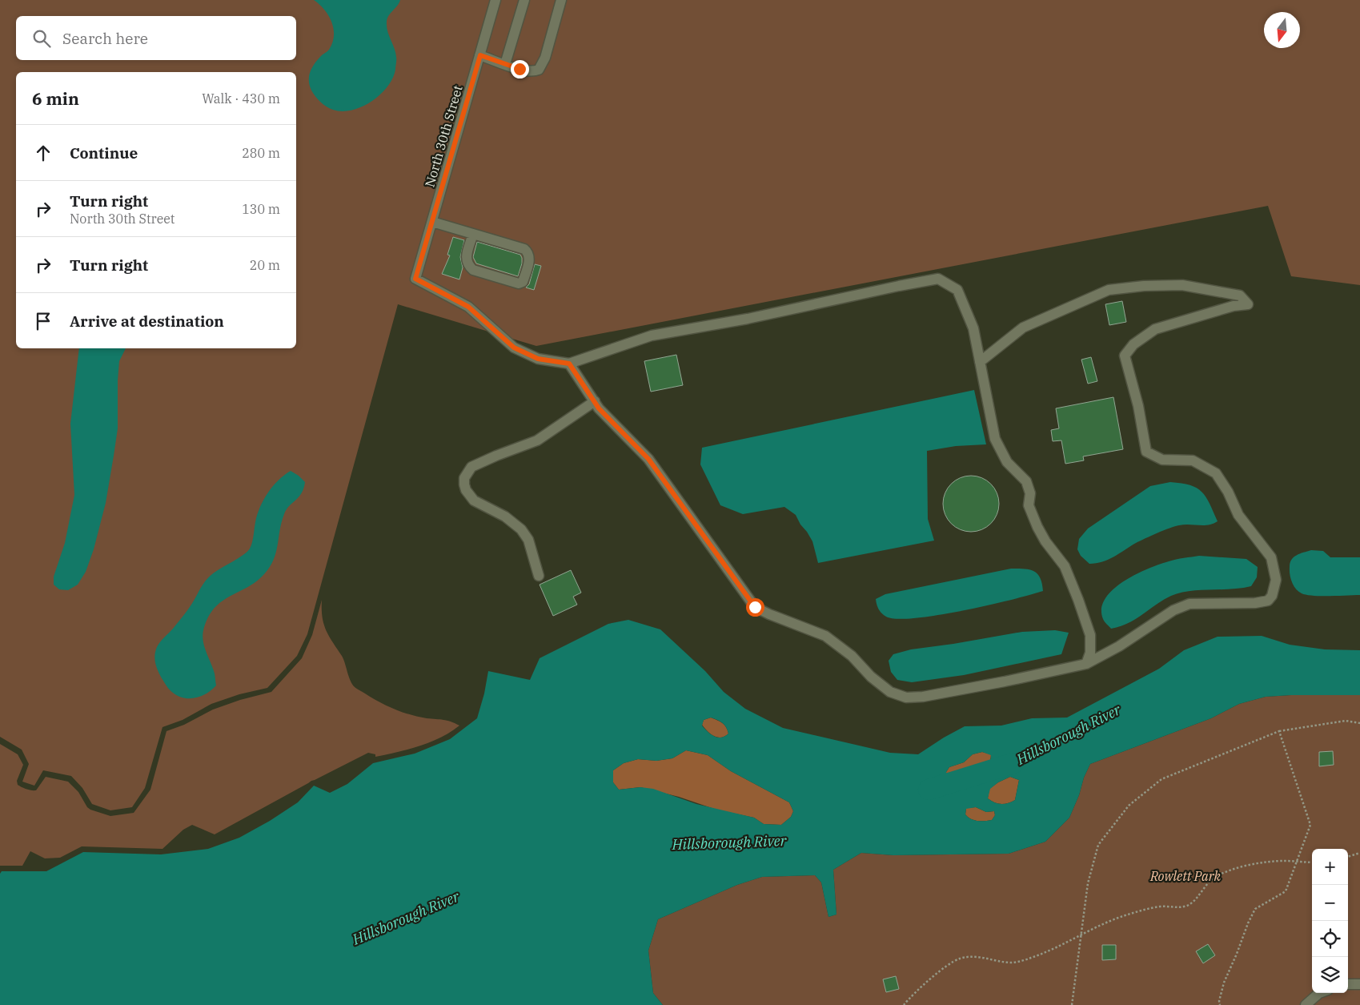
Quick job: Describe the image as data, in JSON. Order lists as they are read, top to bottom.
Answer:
{
  "streets": {
    "street": ["North 30th Street"]
  },
  "water": ["Hillsborough River"],
  "parks": ["Rowlett Park"],
  "north": "bottom",
  "page": {
    "search": "Search here",
    "heading": ["6 min", "Walk · 430 m"],
    "list": [
      ["Continue", "280 m"],
      ["Turn right", "North 30th Street", "130 m"],
      ["Turn right", "20 m"],
      "Arrive at destination"
    ],
    "map_buttons": ["+", "−"]
  }
}
